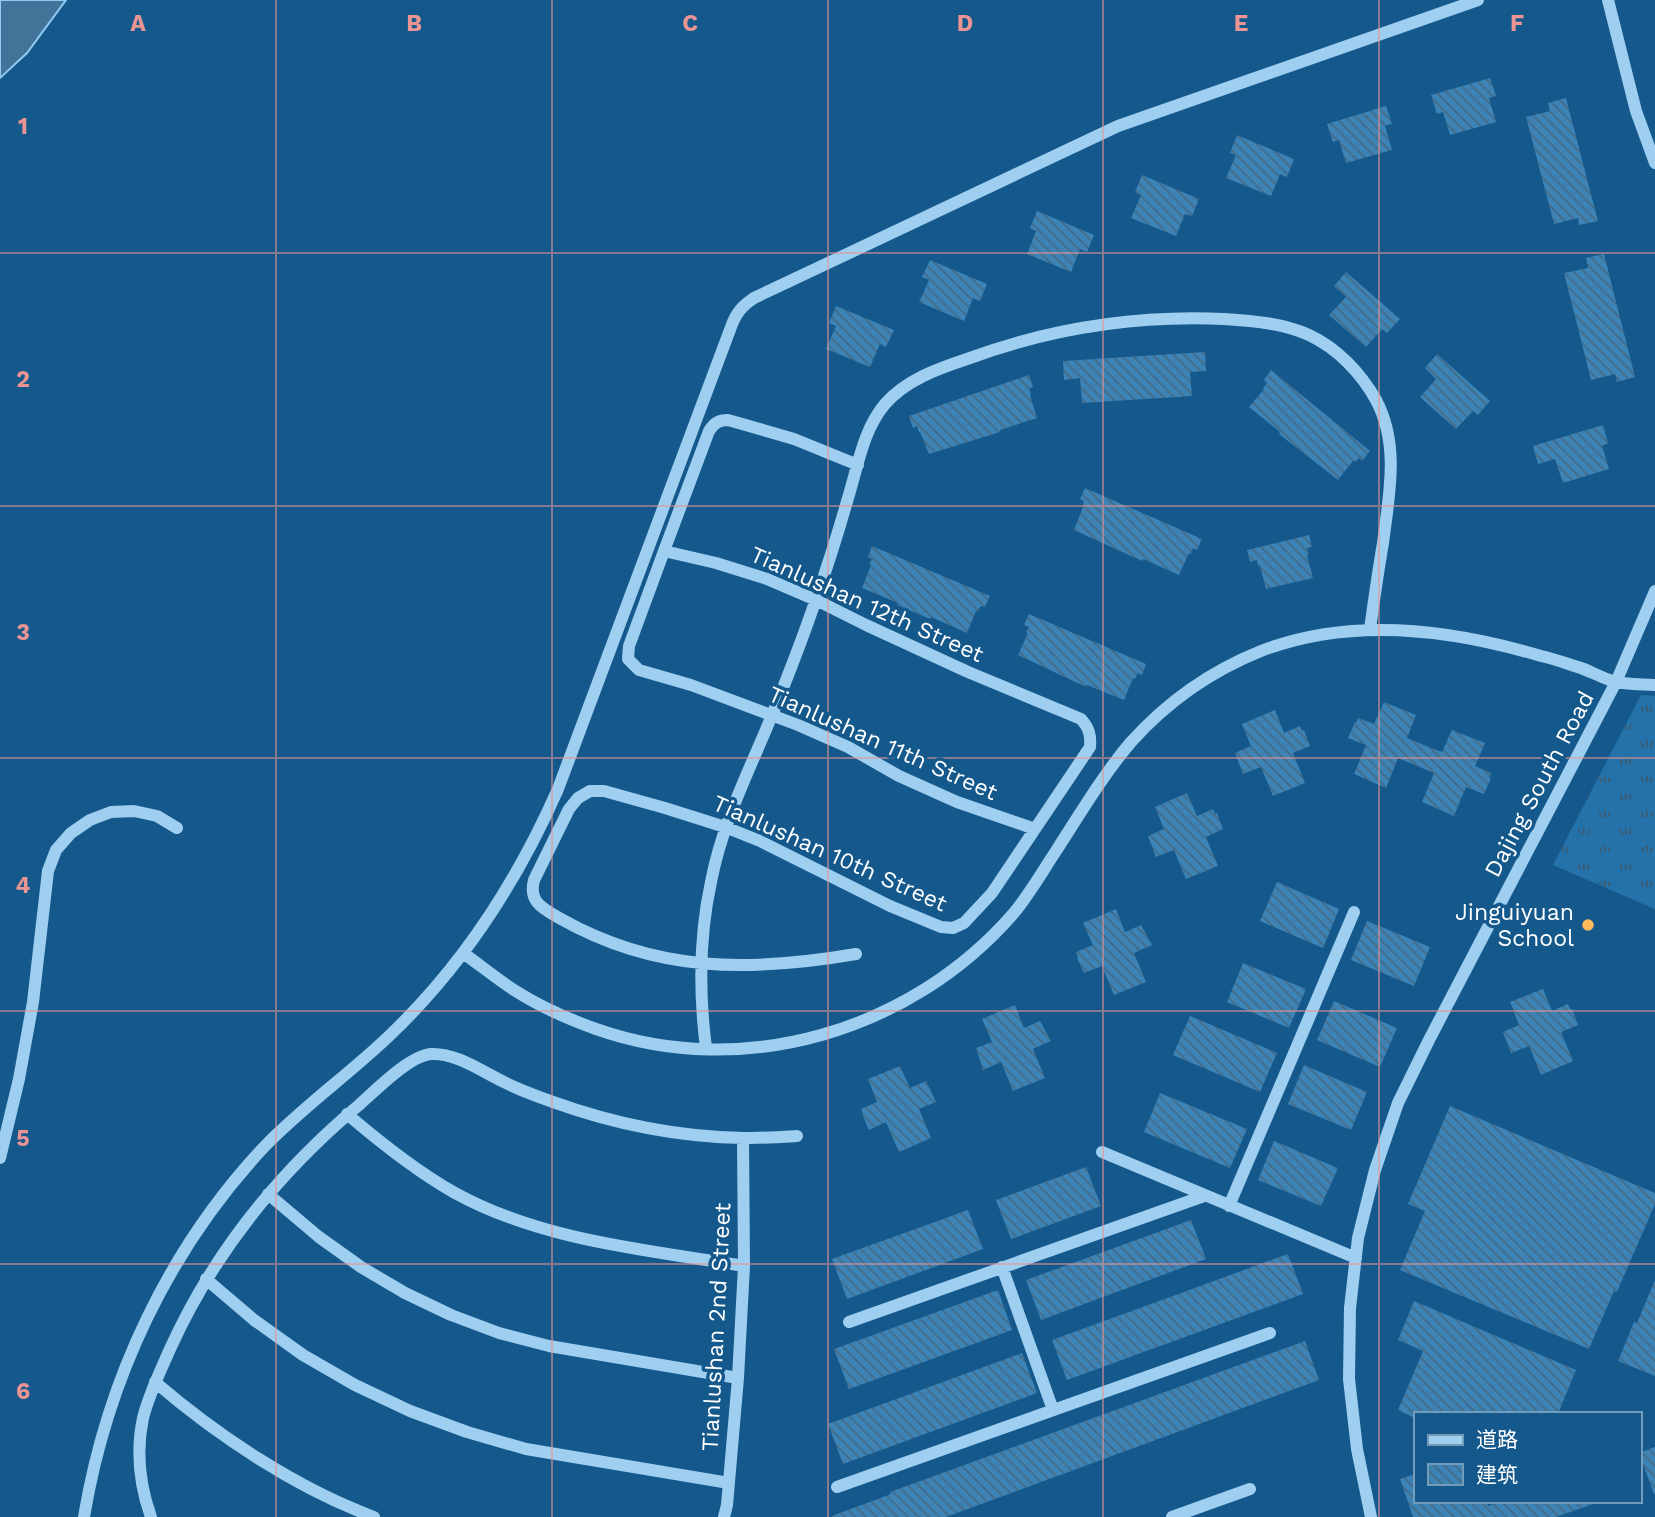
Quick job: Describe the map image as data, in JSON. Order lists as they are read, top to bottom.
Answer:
{
  "streets": {
    "street": [
      "Tianlushan 12th Street",
      "Tianlushan 11th Street",
      "Dajing South Road",
      "Tianlushan 10th Street",
      "Tianlushan 2nd Street"
    ]
  },
  "crossings": [
    ["Tianlushan 12th Street", "Tianlushan 11th Street"],
    ["Tianlushan 12th Street", "Tianlushan 10th Street"],
    ["Tianlushan 11th Street", "Tianlushan 10th Street"]
  ],
  "places": ["Jinguiyuan School"],
  "legend": ["道路", "建筑"],
  "grid": {
    "columns": [
      "A",
      "B",
      "C",
      "D",
      "E",
      "F"
    ],
    "rows": [
      "1",
      "2",
      "3",
      "4",
      "5",
      "6"
    ]
  }
}
